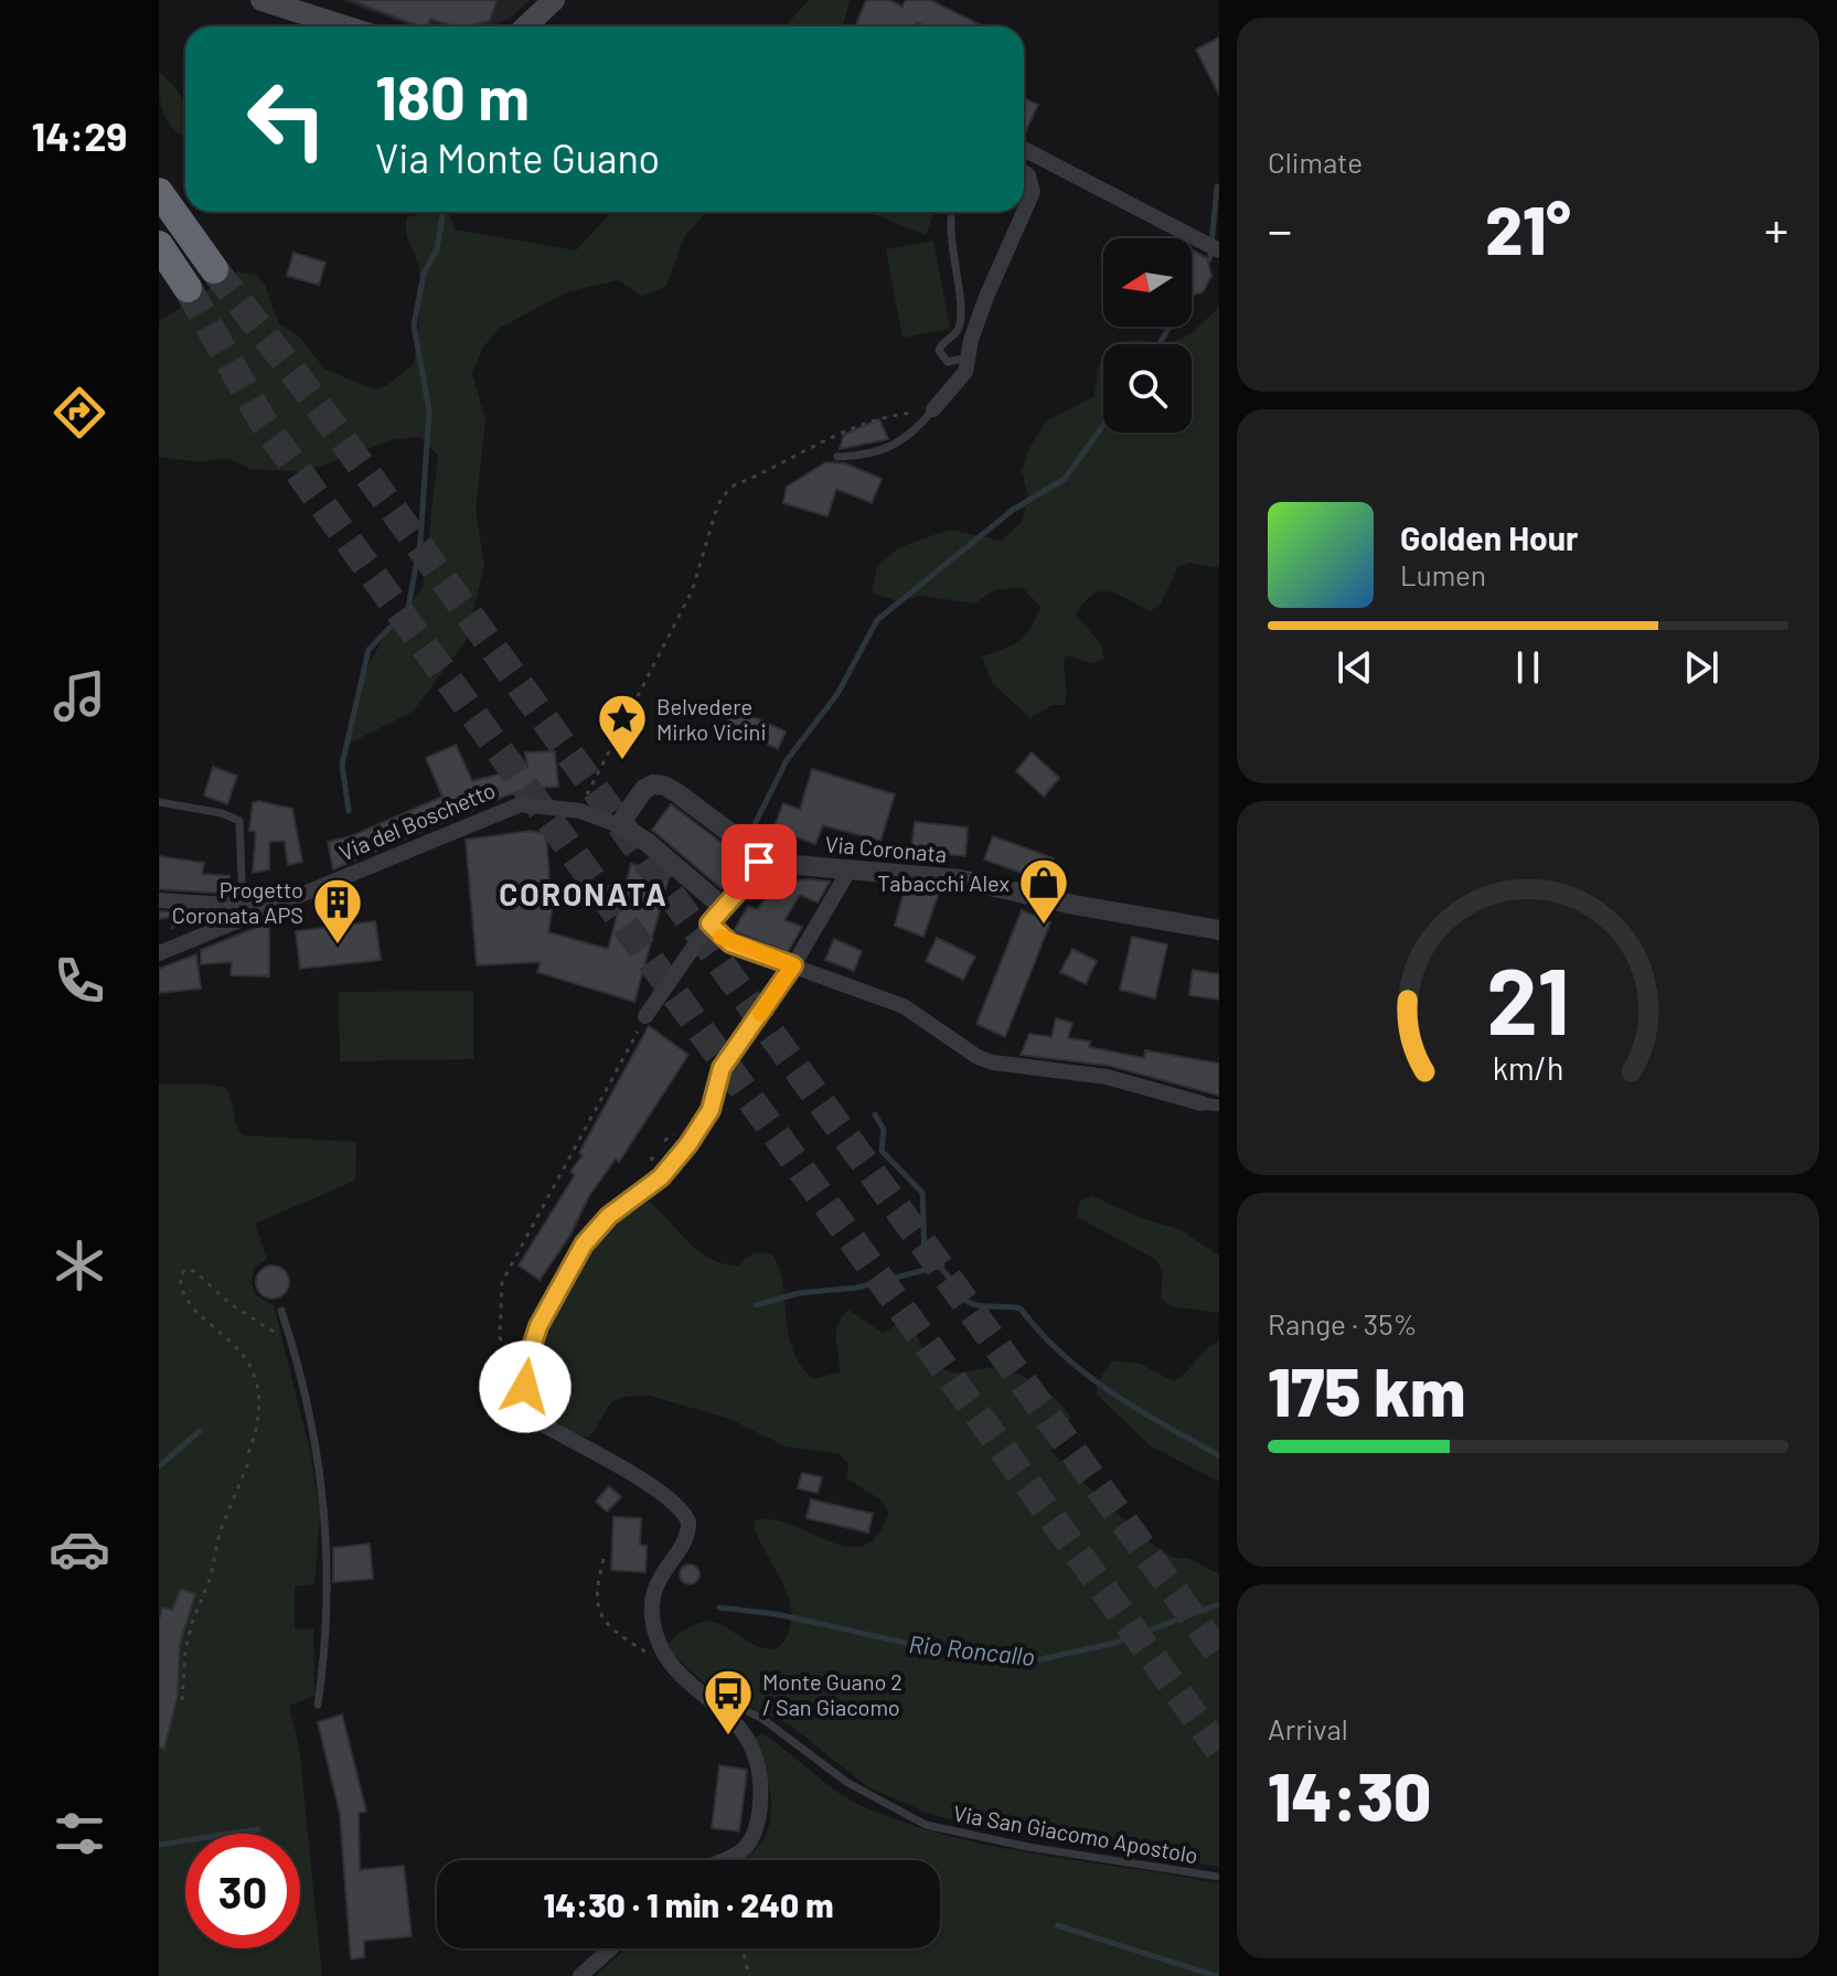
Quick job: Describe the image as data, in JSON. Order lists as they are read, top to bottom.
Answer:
{
  "streets": {
    "street": ["Via del Boschetto", "Via Coronata"],
    "lane": ["Via San Giacomo Apostolo"]
  },
  "districts": ["CORONATA"],
  "water": ["Rio Roncallo"],
  "places": {
    "place": ["Belvedere Mirko Vicini"],
    "shop": ["Tabacchi Alex"],
    "building": ["Progetto Coronata APS"],
    "bus stop": ["Monte Guano 2 / San Giacomo"]
  },
  "north": "left",
  "page": {
    "tabs": "14:29",
    "tile": [
      "Climate",
      ["Range · 35%", "175 km"],
      ["Arrival", "14:30"]
    ],
    "turn": ["180 m", "Via Monte Guano"],
    "heat": ["−", "21°", "+"],
    "song": ["Golden Hour", "Lumen"],
    "limit": "30",
    "trip": "14:30 · 1 min · 240 m",
    "gauge": ["21", "km/h"]
  }
}
